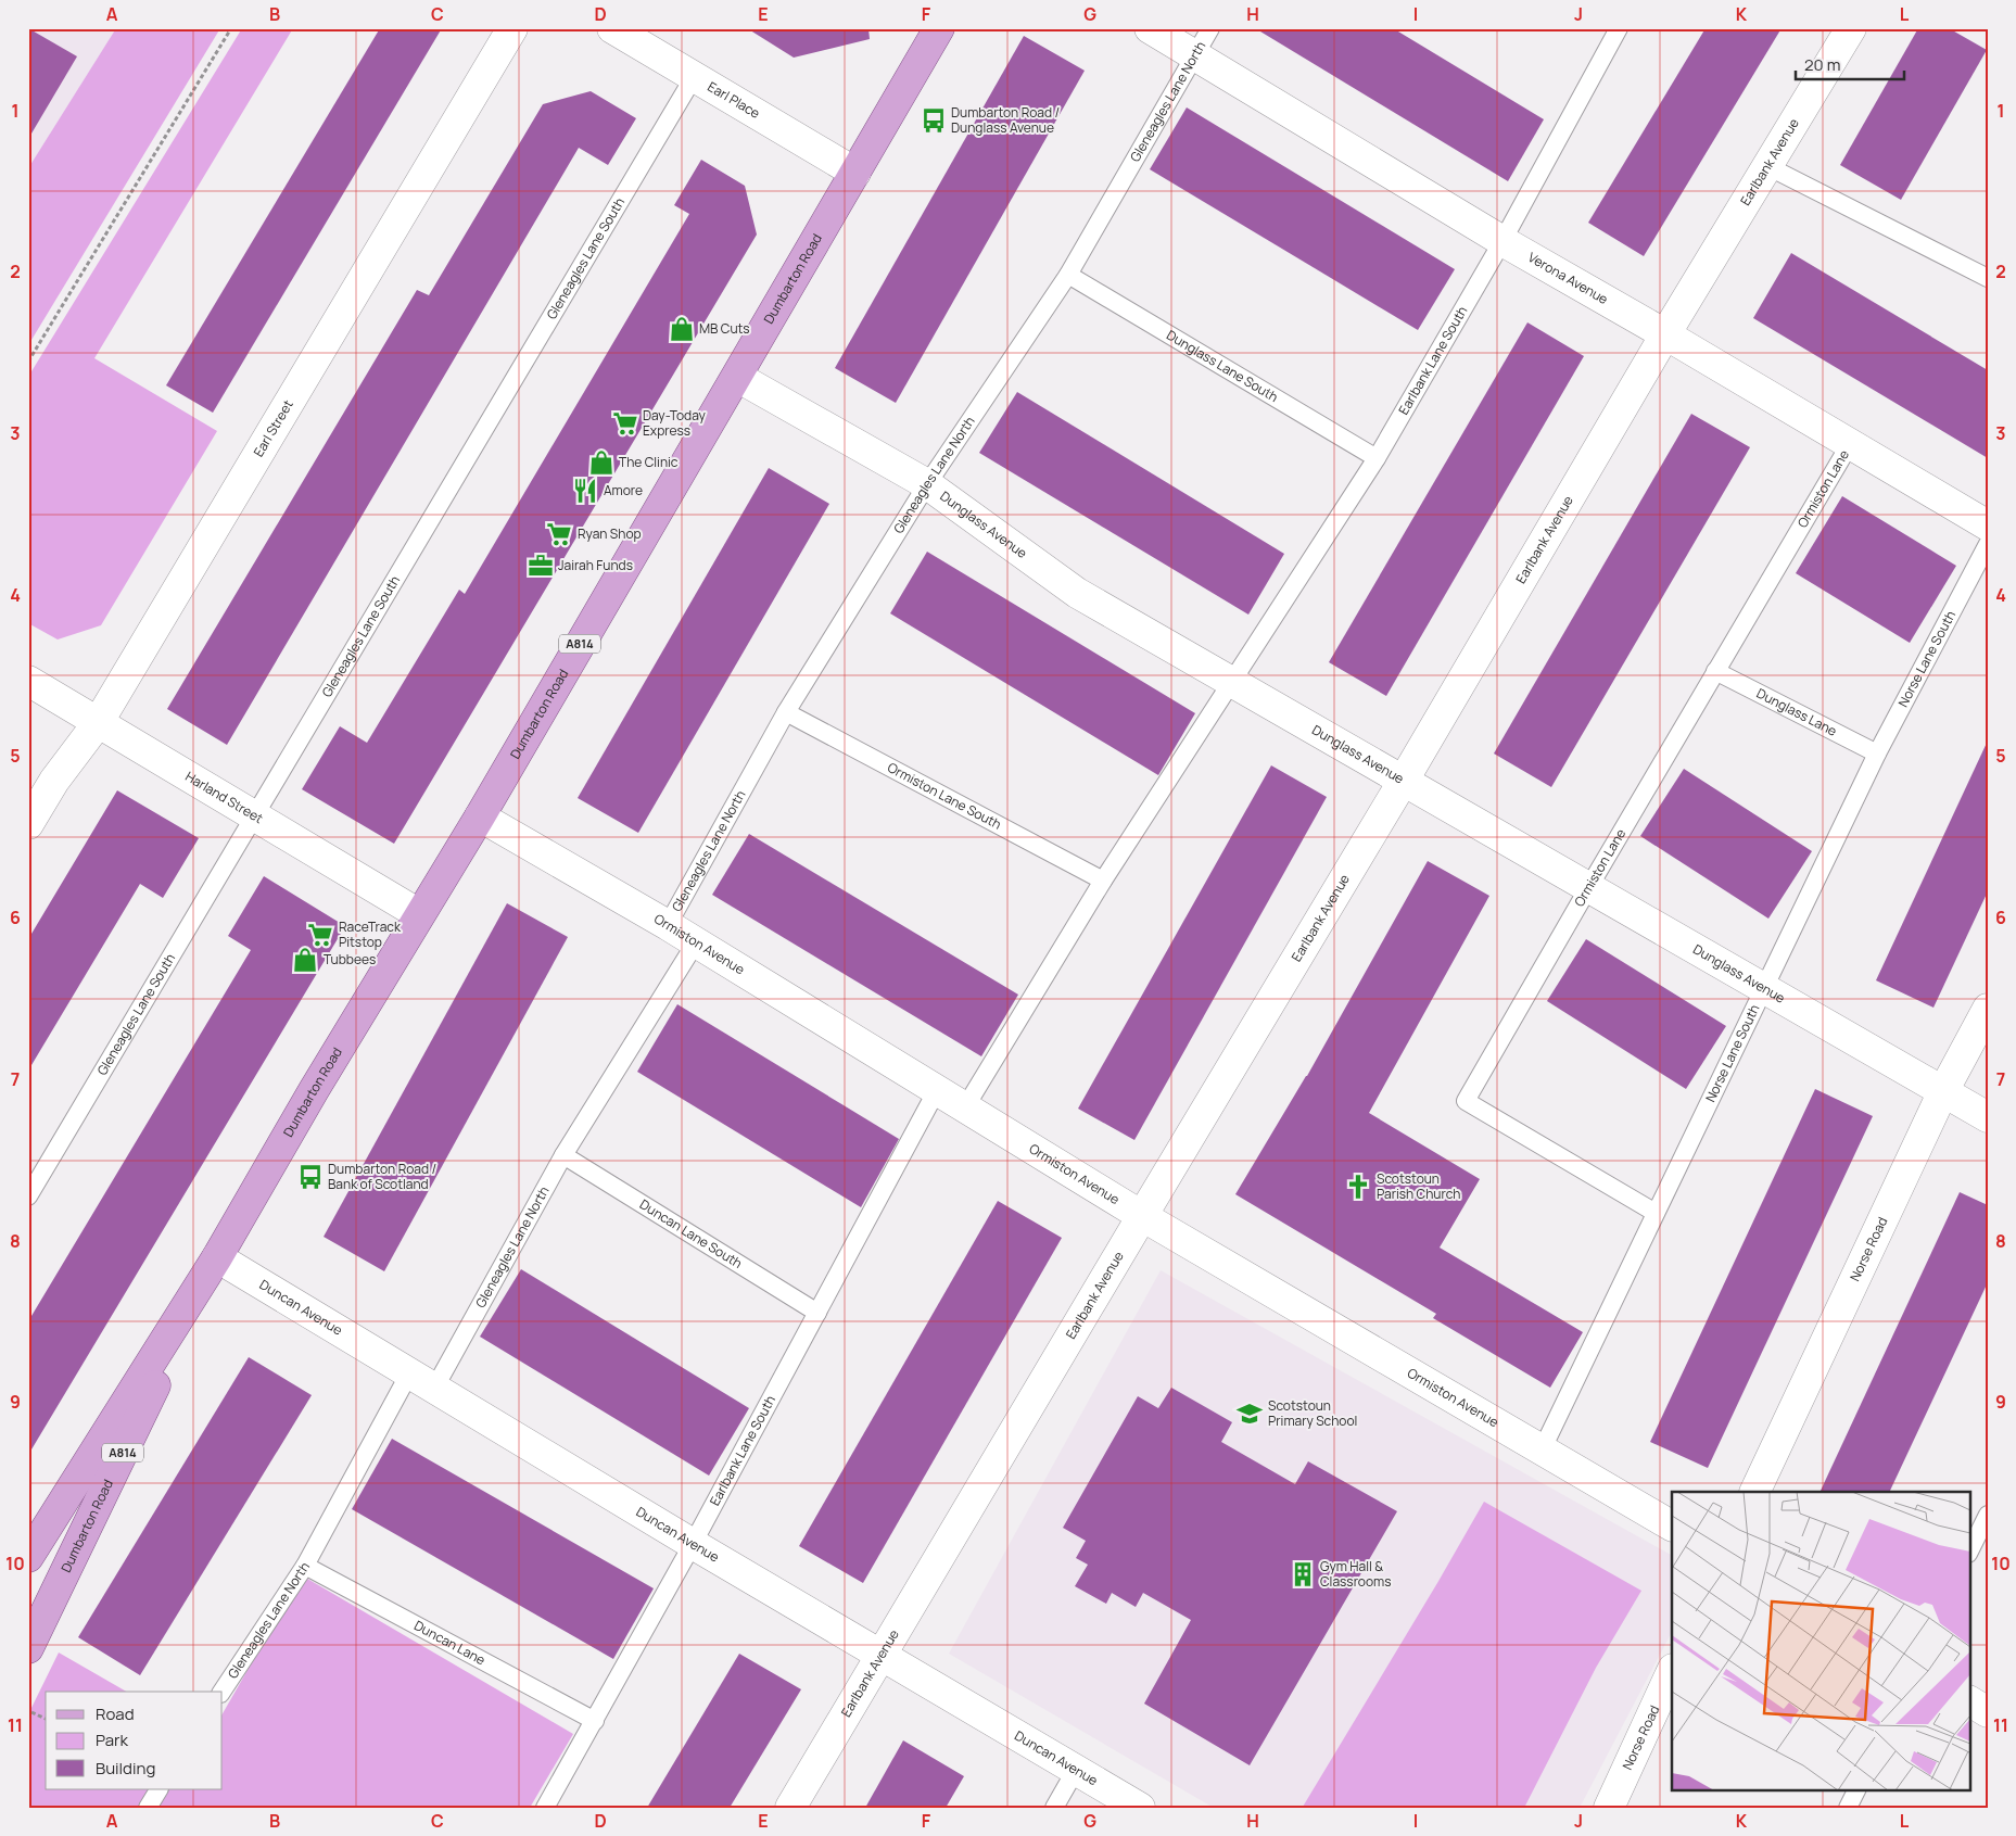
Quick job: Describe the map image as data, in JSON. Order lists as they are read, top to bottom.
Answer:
{
  "streets": {
    "main road": ["Dumbarton Road", "A814"],
    "street": [
      "Earl Place",
      "Earlbank Avenue",
      "Verona Avenue",
      "Earl Street",
      "Dunglass Avenue",
      "Harland Street",
      "Ormiston Avenue",
      "Norse Road",
      "Duncan Avenue"
    ],
    "lane": [
      "Gleneagles Lane North",
      "Gleneagles Lane South",
      "Earlbank Lane South",
      "Dunglass Lane South",
      "Ormiston Lane",
      "Norse Lane South",
      "Dunglass Lane",
      "Ormiston Lane South",
      "Duncan Lane South",
      "Duncan Lane"
    ]
  },
  "crossings": [
    ["Earl Place", "Gleneagles Lane South"],
    ["Earl Place", "Dumbarton Road"],
    ["Gleneagles Lane North", "Verona Avenue"],
    ["Gleneagles Lane North", "Dunglass Lane South"],
    ["Gleneagles Lane North", "Dunglass Avenue"],
    ["Gleneagles Lane North", "Ormiston Lane South"],
    ["Gleneagles Lane North", "Ormiston Avenue"],
    ["Gleneagles Lane North", "Duncan Lane South"],
    ["Gleneagles Lane North", "Duncan Avenue"],
    ["Gleneagles Lane North", "Duncan Lane"],
    ["Earlbank Avenue", "Verona Avenue"],
    ["Earlbank Avenue", "Dunglass Avenue"],
    ["Earlbank Avenue", "Ormiston Avenue"],
    ["Earlbank Avenue", "Duncan Avenue"],
    ["Gleneagles Lane South", "Harland Street"],
    ["Dumbarton Road", "Dunglass Avenue"],
    ["Dumbarton Road", "Harland Street"],
    ["Dumbarton Road", "Ormiston Avenue"],
    ["Dumbarton Road", "Duncan Avenue"],
    ["Verona Avenue", "Earlbank Lane South"],
    ["Verona Avenue", "Ormiston Lane"],
    ["Earlbank Lane South", "Dunglass Lane South"],
    ["Earlbank Lane South", "Dunglass Avenue"],
    ["Earlbank Lane South", "Ormiston Lane South"],
    ["Earlbank Lane South", "Ormiston Avenue"],
    ["Earlbank Lane South", "Duncan Lane South"],
    ["Earlbank Lane South", "Duncan Avenue"],
    ["Earlbank Lane South", "Duncan Lane"],
    ["Earl Street", "Harland Street"],
    ["Ormiston Lane", "Dunglass Avenue"],
    ["Ormiston Lane", "Norse Lane South"],
    ["Ormiston Lane", "Dunglass Lane"],
    ["Dunglass Avenue", "Norse Lane South"],
    ["Dunglass Avenue", "Norse Road"],
    ["Norse Lane South", "Dunglass Lane"],
    ["Norse Lane South", "Ormiston Avenue"]
  ],
  "places": {
    "bus stop": ["Dumbarton Road / Dunglass Avenue", "Dumbarton Road / Bank of Scotland"],
    "shop": ["MB Cuts", "The Clinic", "Tubbees"],
    "supermarket": ["Day-Today Express", "Ryan Shop", "RaceTrack Pitstop"],
    "restaurant": ["Amore"],
    "office": ["Jairah Funds"],
    "church": ["Scotstoun Parish Church"],
    "school or university": ["Scotstoun Primary School"],
    "building": ["Gym Hall & Classrooms"]
  },
  "legend": ["Road", "Park", "Building"],
  "scale_bar": "20 m",
  "grid": {
    "columns": [
      "A",
      "B",
      "C",
      "D",
      "E",
      "F",
      "G",
      "H",
      "I",
      "J",
      "K",
      "L"
    ],
    "rows": [
      "1",
      "2",
      "3",
      "4",
      "5",
      "6",
      "7",
      "8",
      "9",
      "10",
      "11"
    ]
  }
}
